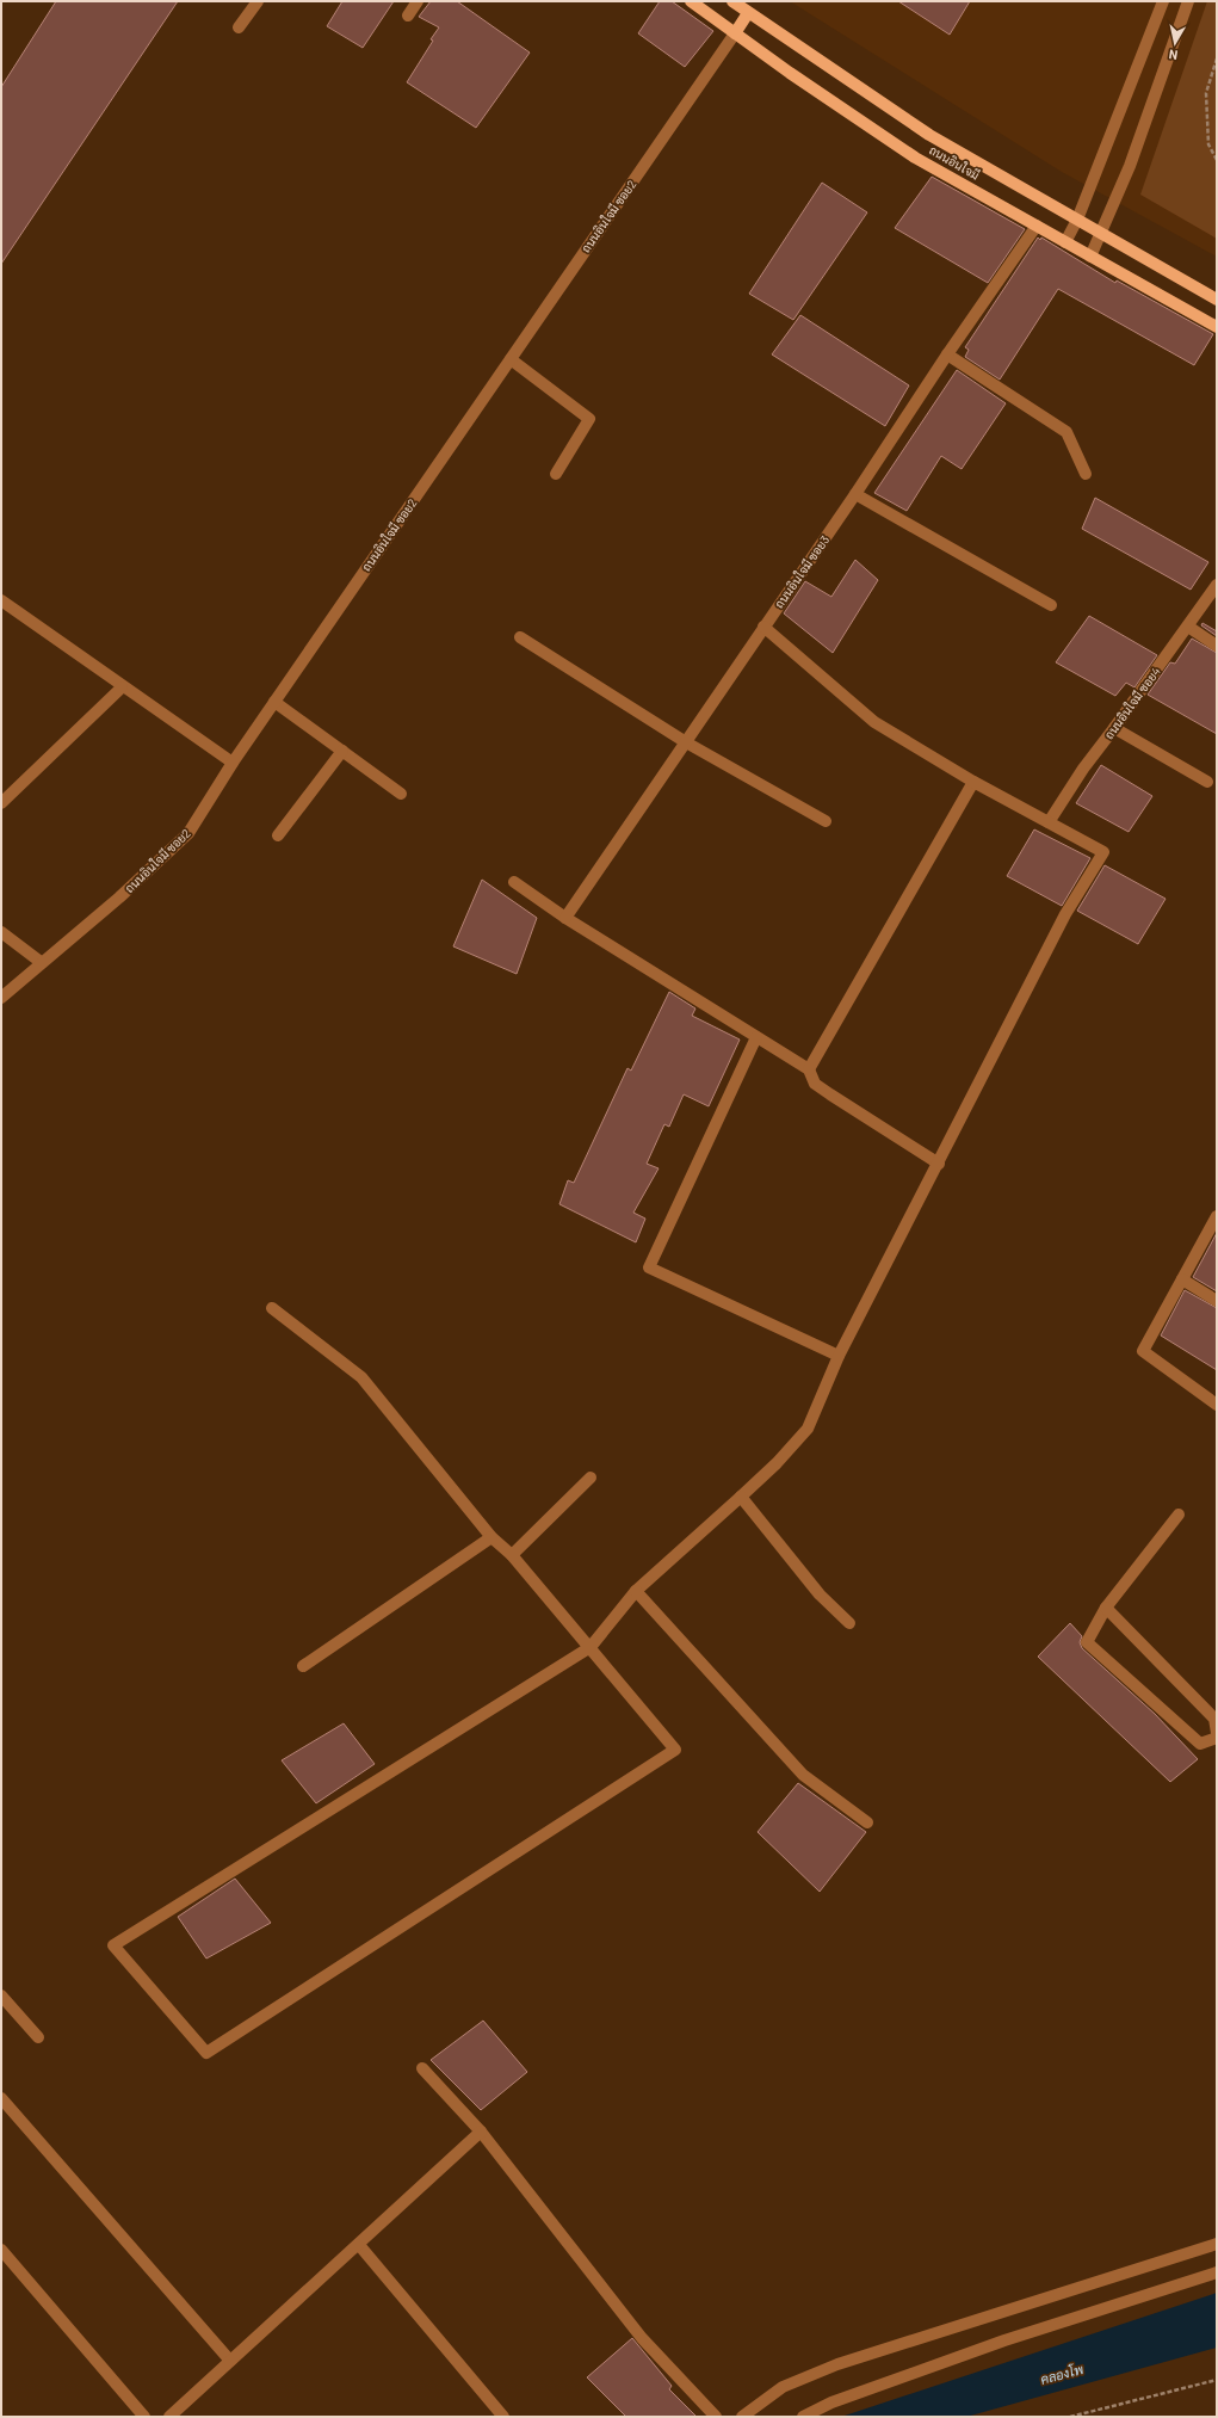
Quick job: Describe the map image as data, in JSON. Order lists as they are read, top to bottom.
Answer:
{
  "streets": {
    "main road": ["ถนนอินใจมี"],
    "street": ["ถนนอินใจมี ซอย2", "ถนนอินใจมี ซอย3", "ถนนอินใจมี ซอย4"]
  },
  "crossings": [
    ["ถนนอินใจมี", "ถนนอินใจมี ซอย2"],
    ["ถนนอินใจมี", "ถนนอินใจมี ซอย3"]
  ],
  "water": ["คลองโพ"],
  "north": "bottom"
}
